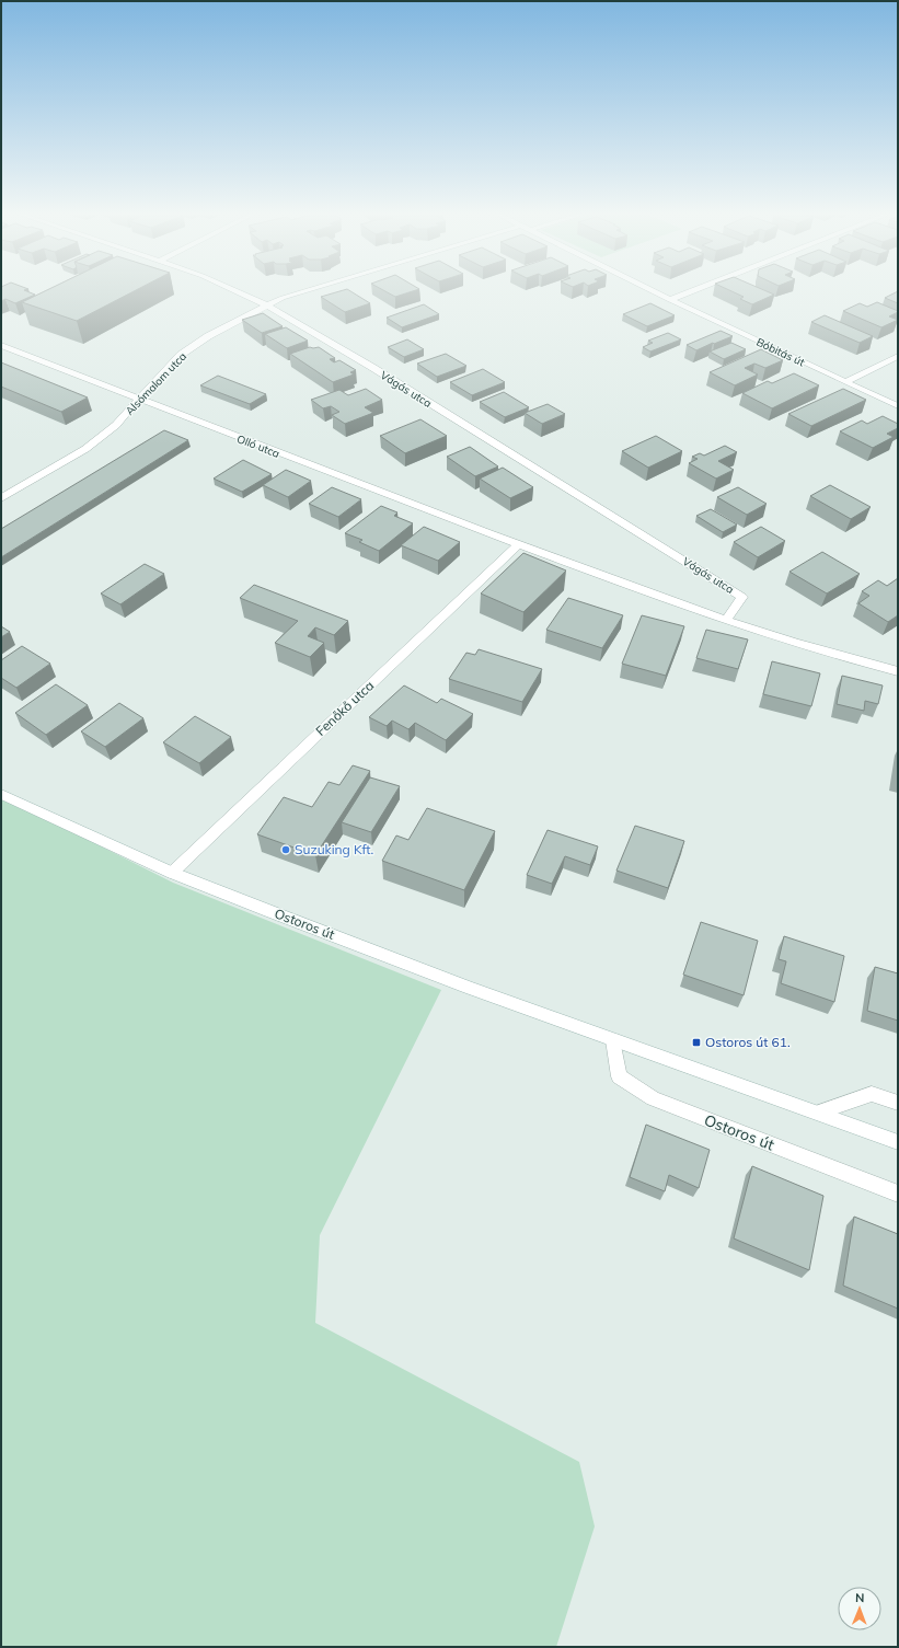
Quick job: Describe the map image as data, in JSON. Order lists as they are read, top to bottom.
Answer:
{
  "streets": {
    "street": [
      "Bóbitás út",
      "Alsómalom utca",
      "Vágás utca",
      "Olló utca",
      "Fenőkő utca",
      "Ostoros út"
    ]
  },
  "crossings": [
    ["Alsómalom utca", "Vágás utca"],
    ["Alsómalom utca", "Olló utca"],
    ["Olló utca", "Fenőkő utca"],
    ["Fenőkő utca", "Ostoros út"]
  ],
  "places": {
    "other": ["Suzuking Kft."],
    "transit": ["Ostoros út 61."]
  },
  "north": "top"
}
